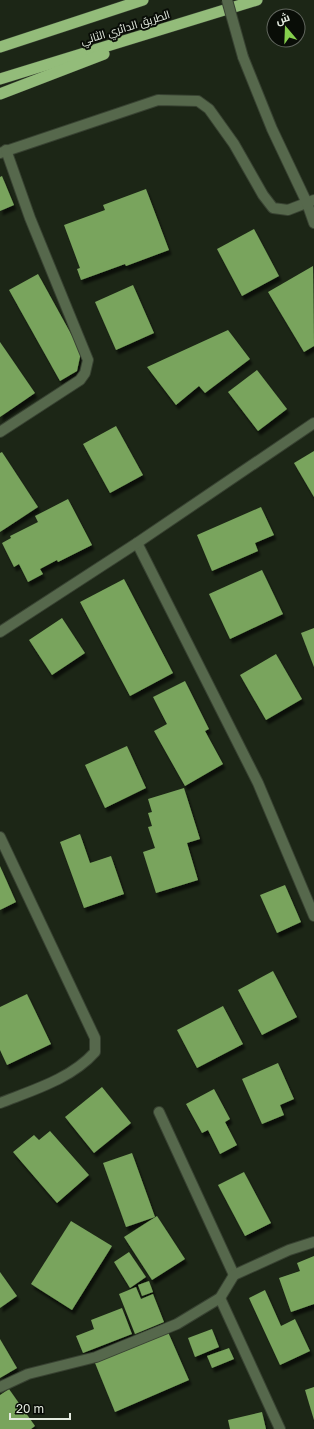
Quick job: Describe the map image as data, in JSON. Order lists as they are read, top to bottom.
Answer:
{
  "streets": {
    "highway": ["الطريق الدائري الثاني"]
  },
  "scale_bar": "20 m",
  "north": "top"
}
